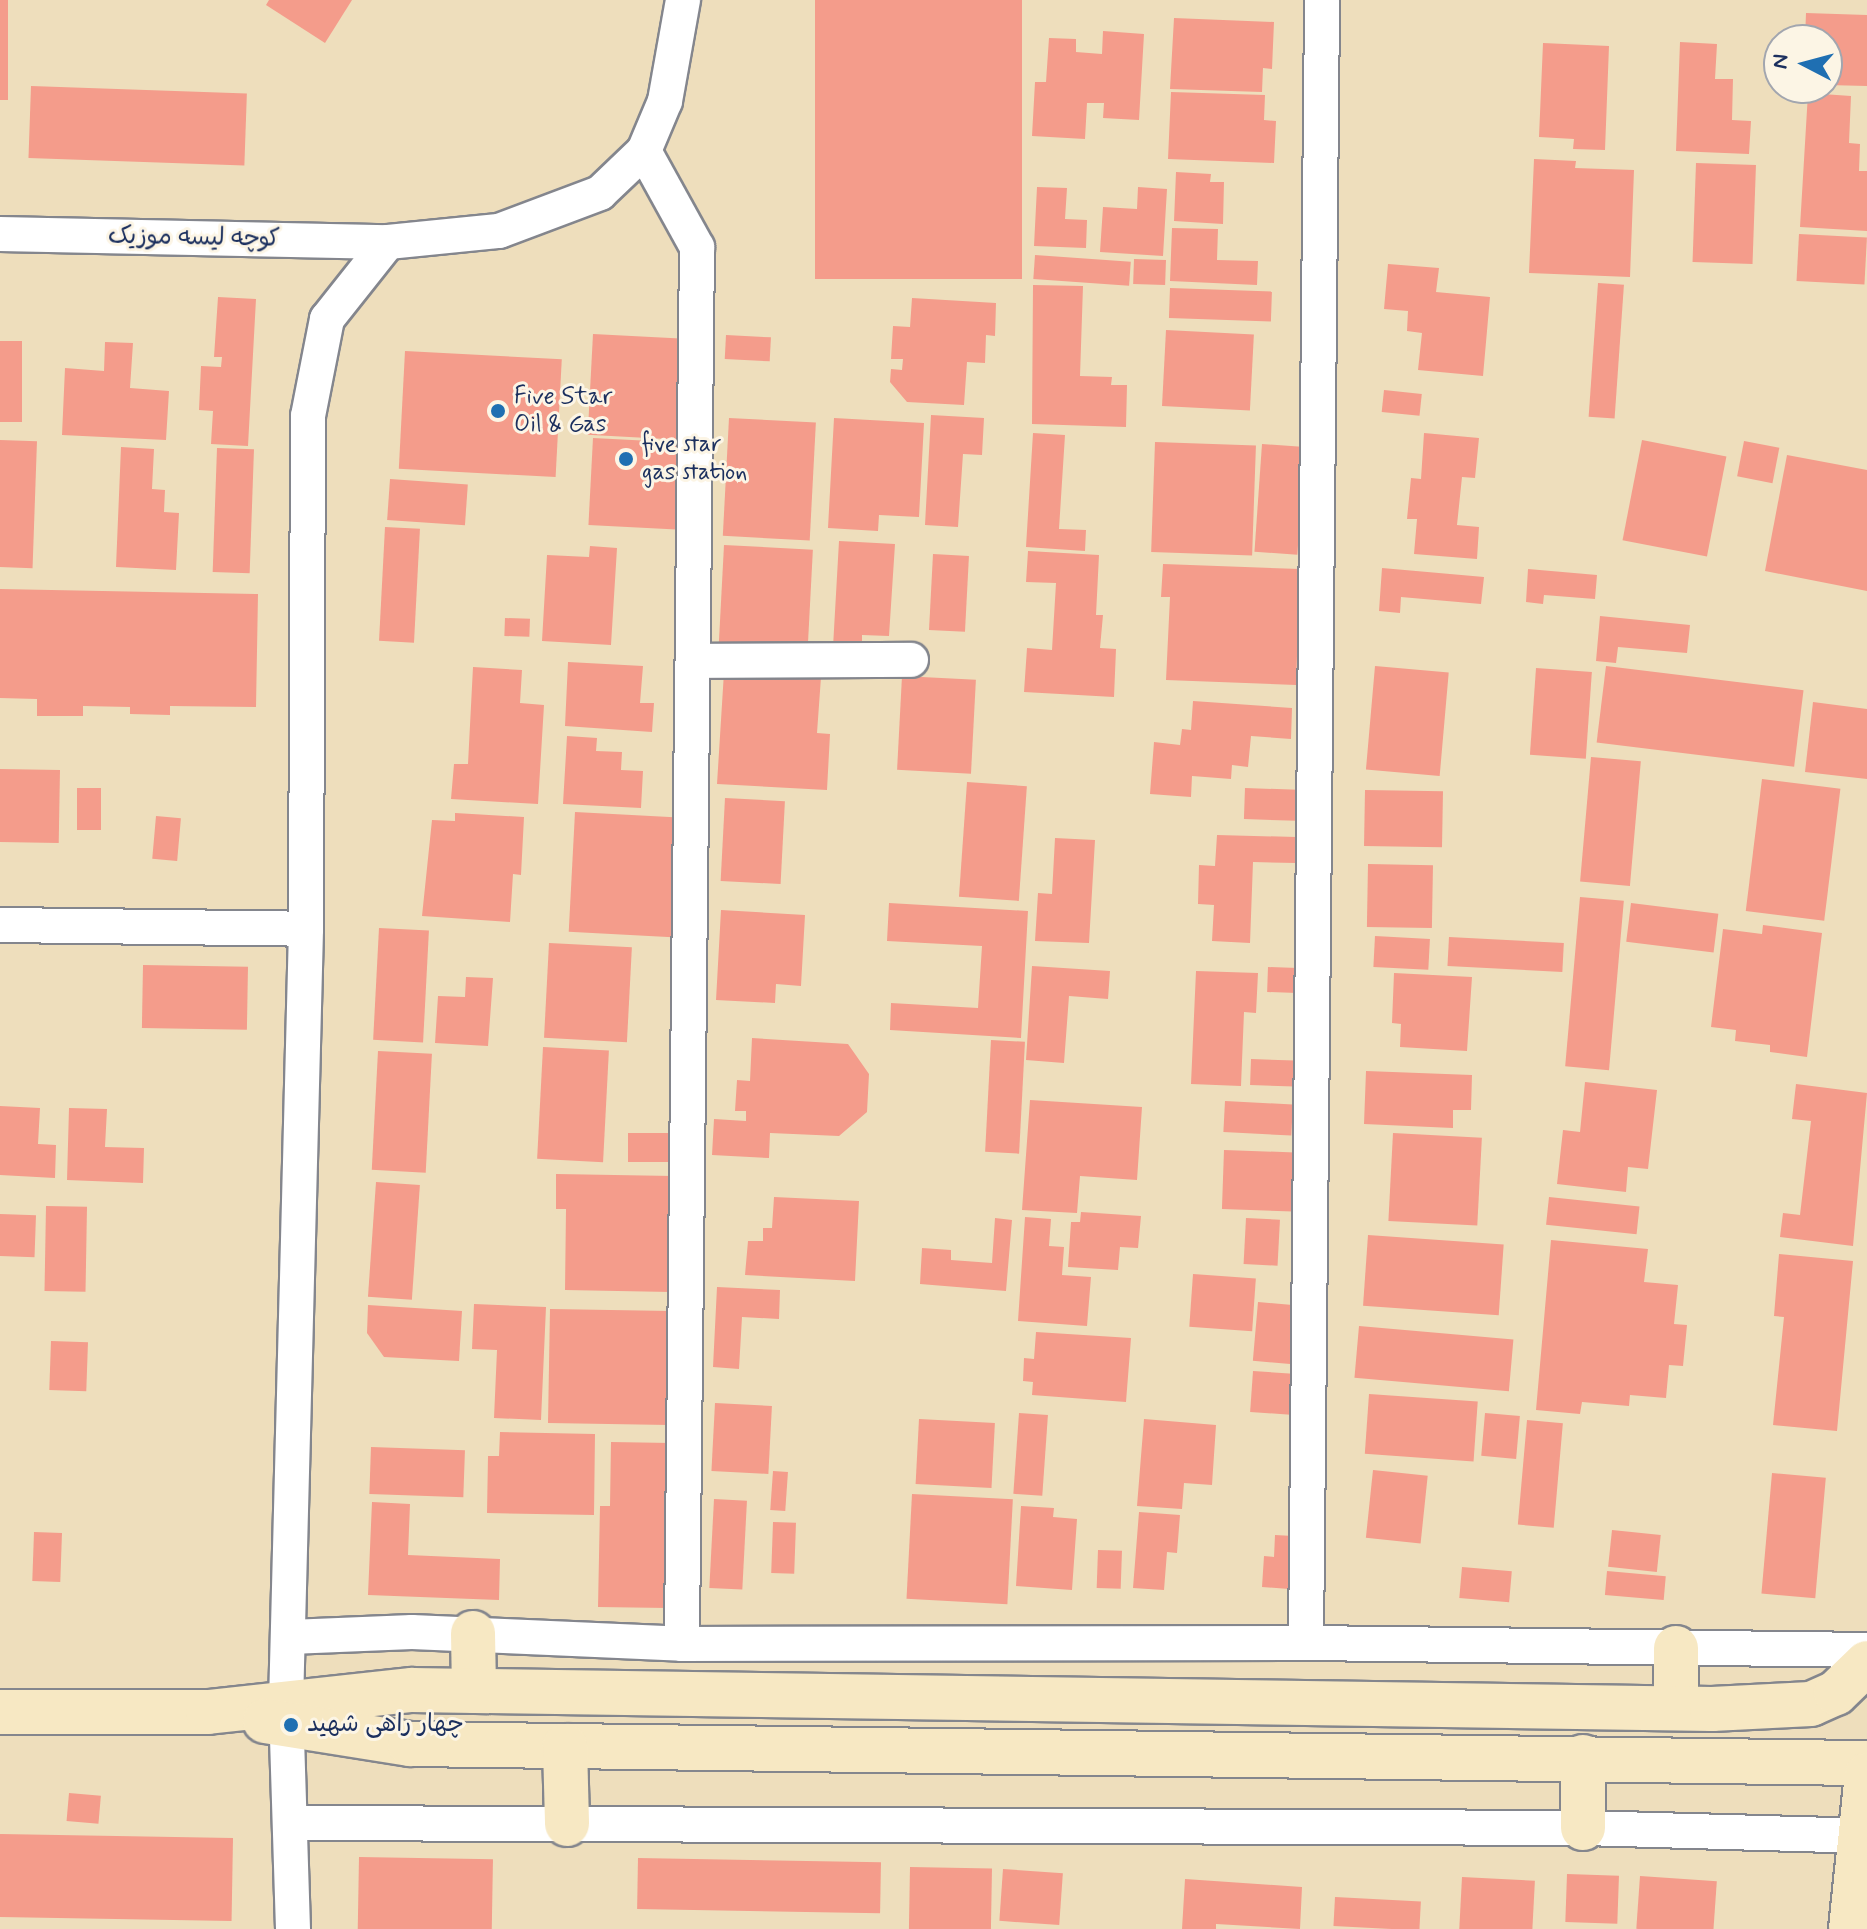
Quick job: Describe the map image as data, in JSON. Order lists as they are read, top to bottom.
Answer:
{
  "streets": {
    "street": ["کوچه لیسه موزیک"]
  },
  "places": ["Five Star Oil & Gas", "five star gas station", "چهار راهی شهید"],
  "north": "left"
}
